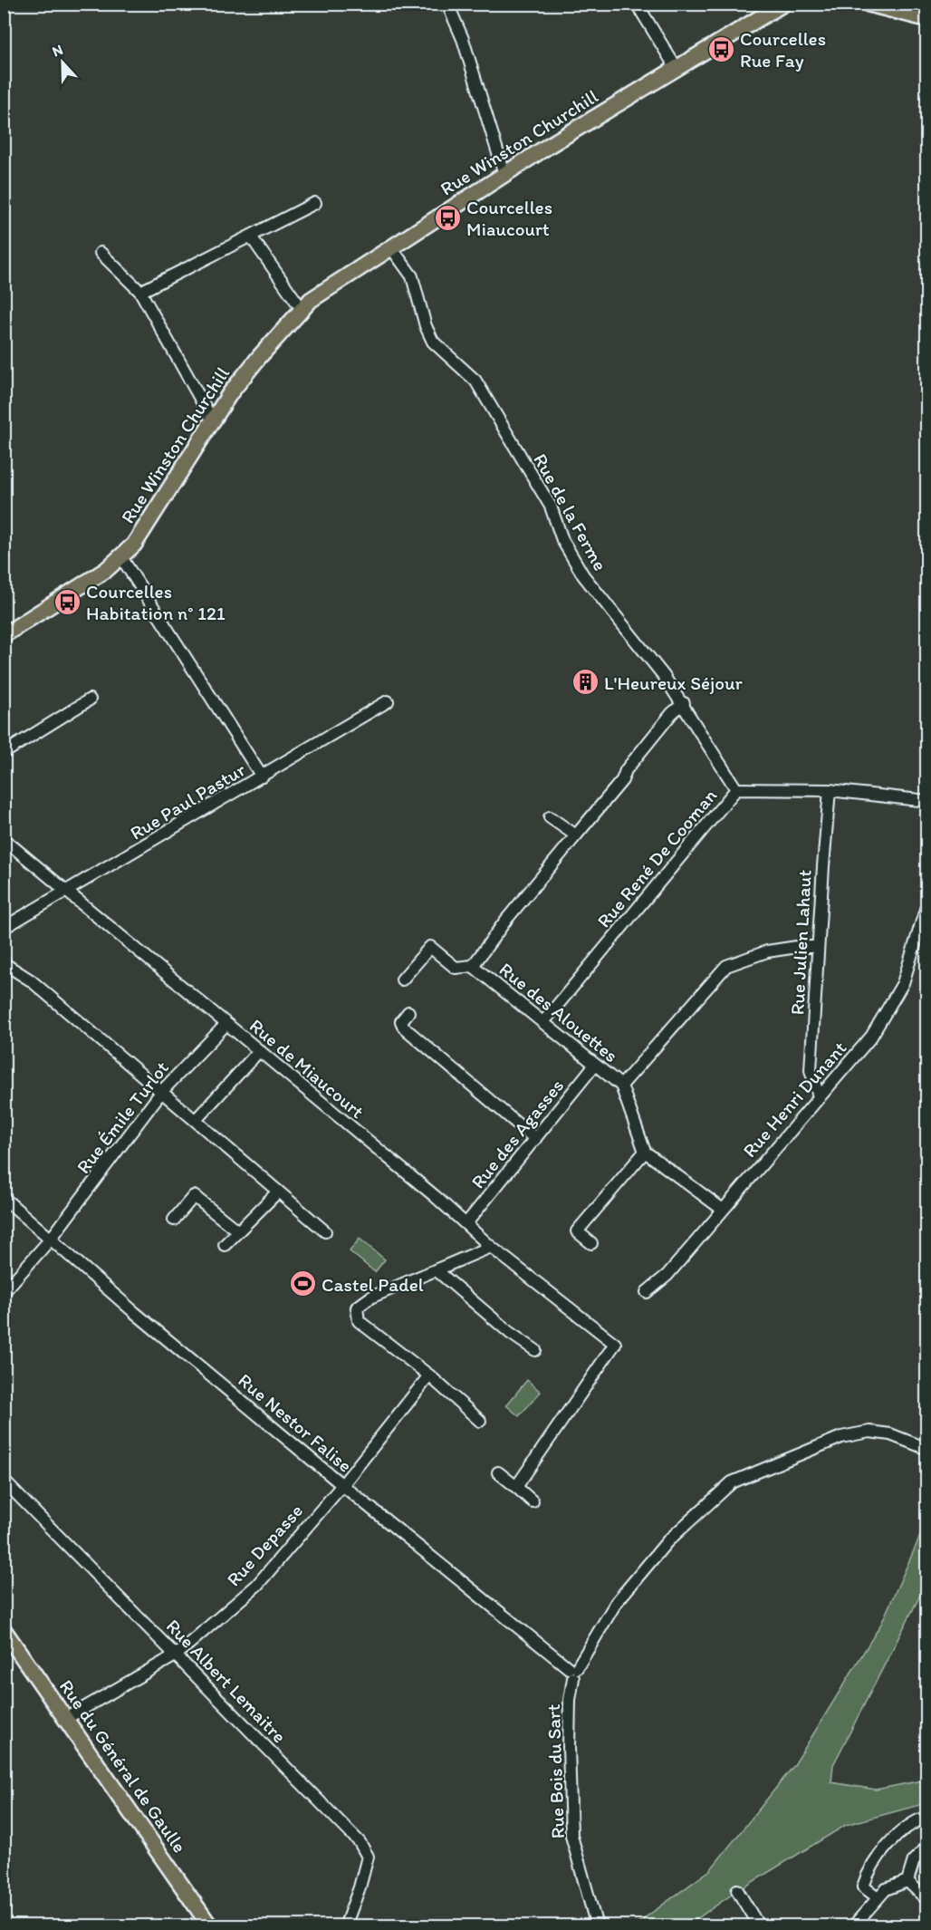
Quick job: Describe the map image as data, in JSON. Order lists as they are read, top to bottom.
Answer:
{
  "streets": {
    "main road": ["Rue Winston Churchill", "Rue du Général de Gaulle"],
    "street": [
      "Rue de la Ferme",
      "Rue Paul Pastur",
      "Rue René De Cooman",
      "Rue Julien Lahaut",
      "Rue des Alouettes",
      "Rue de Miaucourt",
      "Rue Henri Dunant",
      "Rue Émile Turlot",
      "Rue des Agasses",
      "Rue Nestor Falise",
      "Rue Depasse",
      "Rue Albert Lemaitre",
      "Rue Bois du Sart"
    ]
  },
  "crossings": [
    ["Rue Winston Churchill", "Rue de la Ferme"],
    ["Rue de la Ferme", "Rue René De Cooman"],
    ["Rue de la Ferme", "Rue des Alouettes"],
    ["Rue Paul Pastur", "Rue de Miaucourt"],
    ["Rue René De Cooman", "Rue Julien Lahaut"],
    ["Rue René De Cooman", "Rue des Alouettes"],
    ["Rue Julien Lahaut", "Rue Henri Dunant"],
    ["Rue des Alouettes", "Rue des Agasses"],
    ["Rue de Miaucourt", "Rue Émile Turlot"],
    ["Rue de Miaucourt", "Rue des Agasses"],
    ["Rue Émile Turlot", "Rue Nestor Falise"],
    ["Rue Nestor Falise", "Rue Depasse"],
    ["Rue Nestor Falise", "Rue Bois du Sart"],
    ["Rue Depasse", "Rue Albert Lemaitre"],
    ["Rue Depasse", "Rue du Général de Gaulle"]
  ],
  "places": {
    "bus stop": ["Courcelles Rue Fay", "Courcelles Miaucourt", "Courcelles Habitation n° 121"],
    "building": ["L'Heureux Séjour"],
    "sports": ["Castel Padel"]
  },
  "north": "top"
}
